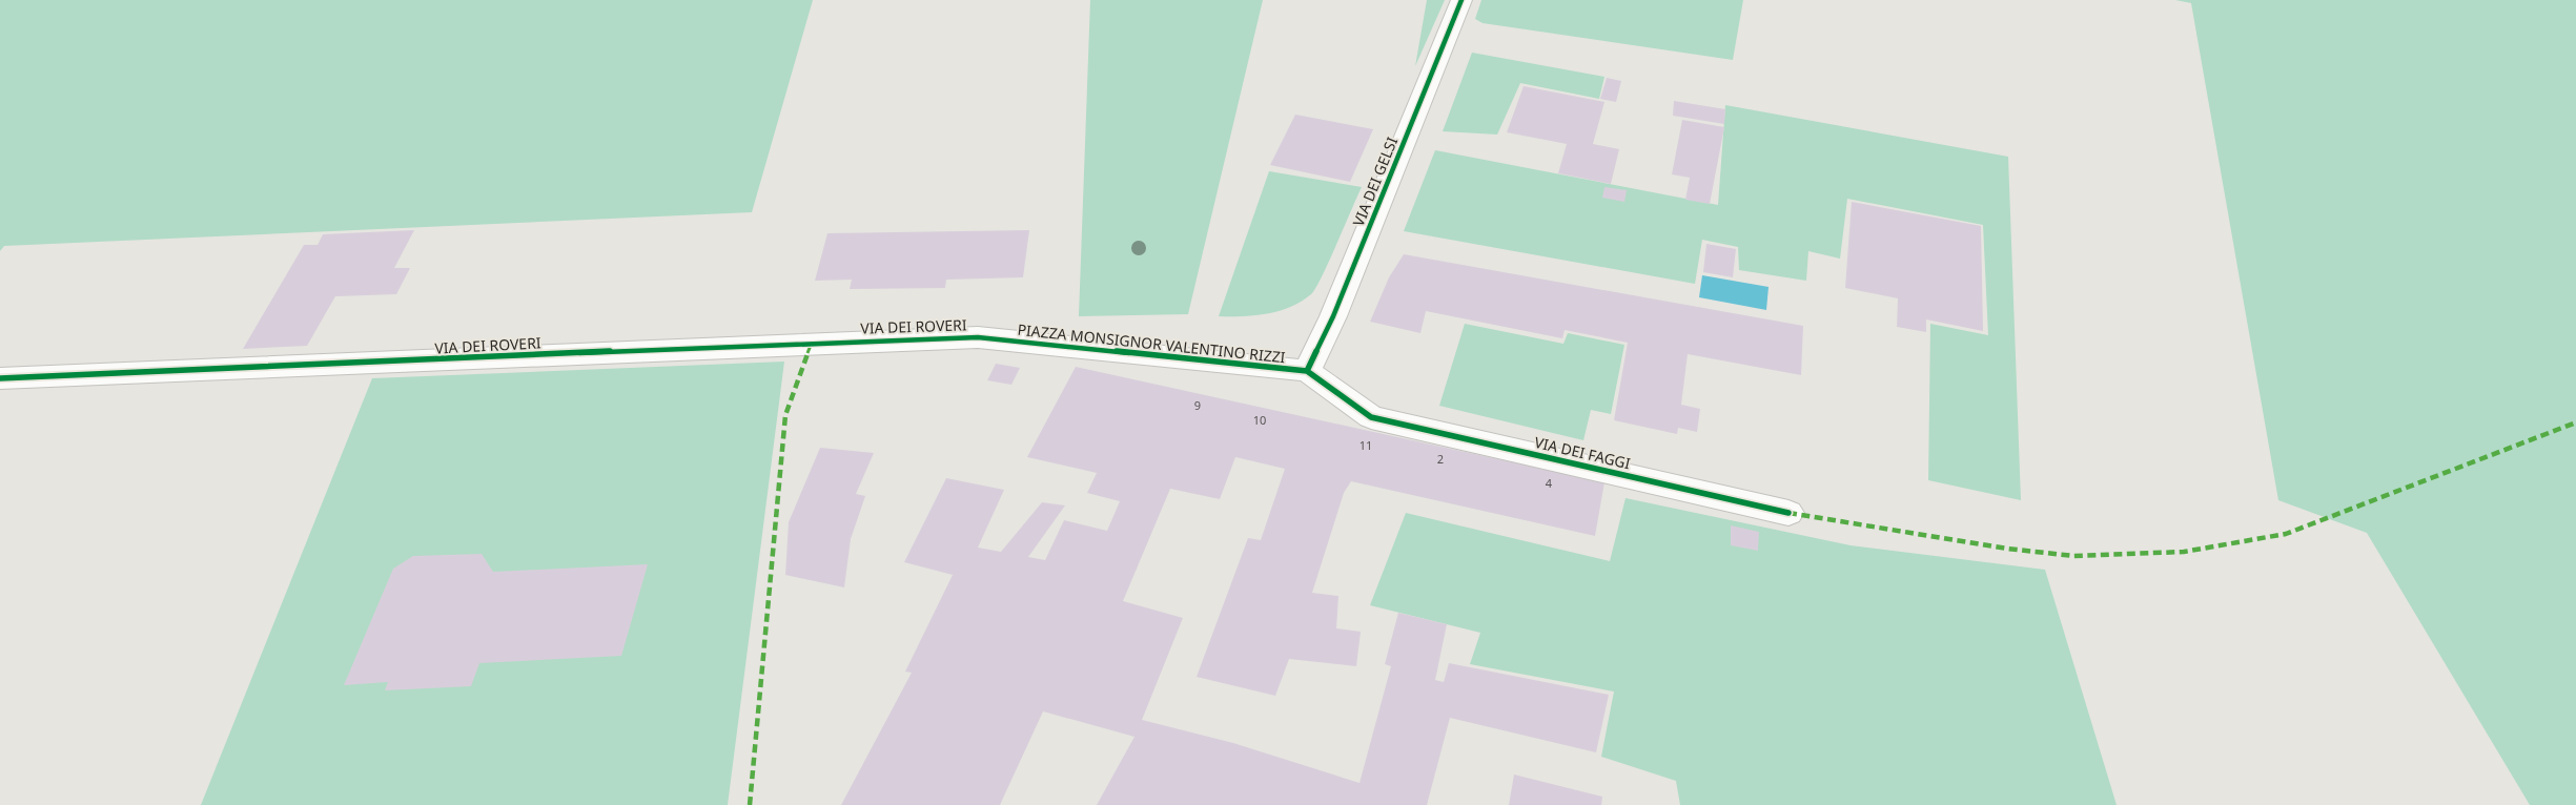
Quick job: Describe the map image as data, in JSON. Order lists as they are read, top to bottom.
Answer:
{
  "streets": {
    "street": [
      "VIA DEI GELSI",
      "VIA DEI ROVERI",
      "PIAZZA MONSIGNOR VALENTINO RIZZI",
      "VIA DEI FAGGI"
    ]
  },
  "crossings": [
    ["VIA DEI GELSI", "PIAZZA MONSIGNOR VALENTINO RIZZI"],
    ["VIA DEI ROVERI", "PIAZZA MONSIGNOR VALENTINO RIZZI"],
    ["PIAZZA MONSIGNOR VALENTINO RIZZI", "VIA DEI FAGGI"]
  ],
  "house_numbers": [
    "9",
    "10",
    "11",
    "2",
    "4"
  ]
}
